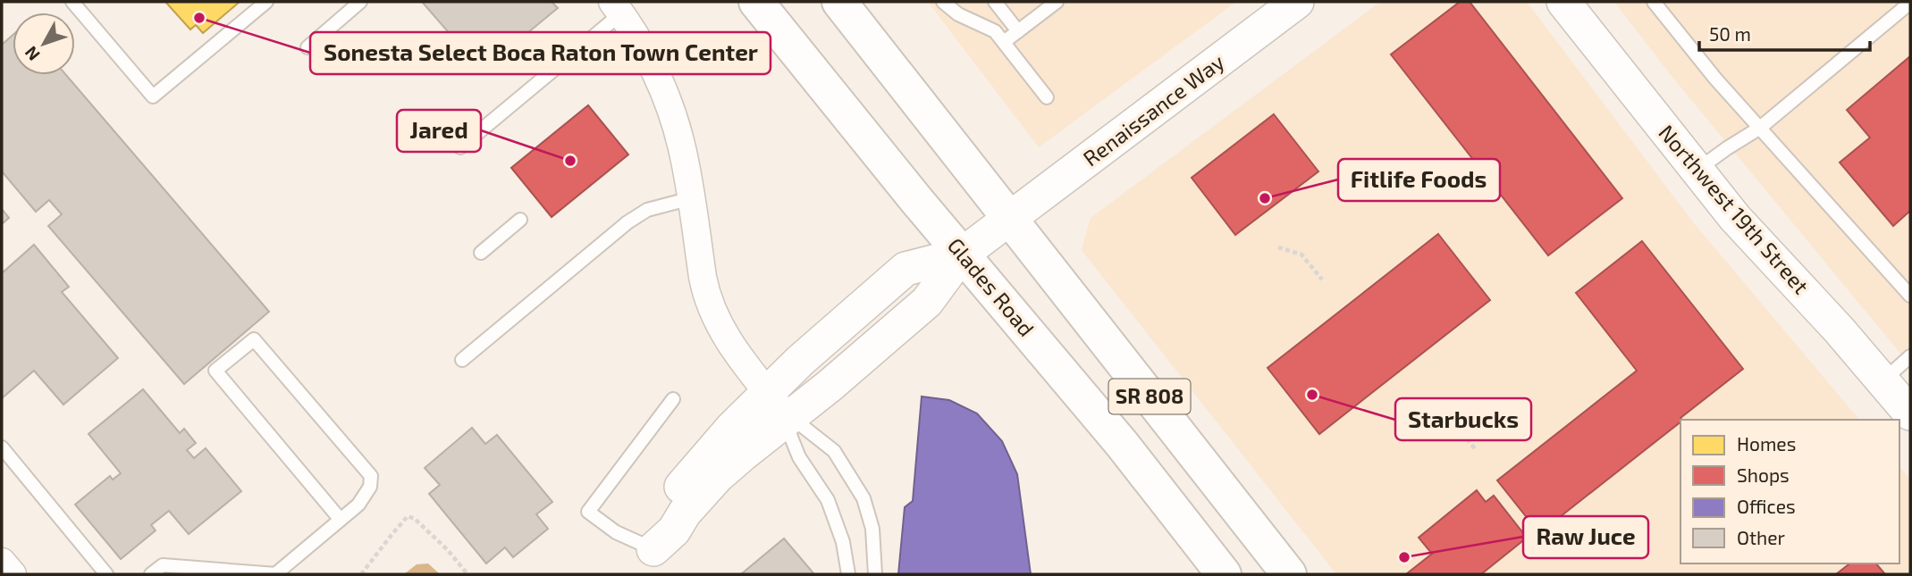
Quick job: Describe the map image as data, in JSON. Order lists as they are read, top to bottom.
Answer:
{
  "streets": {
    "main road": ["Glades Road", "SR 808"],
    "street": ["Renaissance Way", "Northwest 19th Street"]
  },
  "crossings": [
    ["Renaissance Way", "Glades Road"],
    ["Renaissance Way", "SR 808"]
  ],
  "places": [
    "Sonesta Select Boca Raton Town Center",
    "Jared",
    "Fitlife Foods",
    "Starbucks",
    "Raw Juce"
  ],
  "legend": [
    "Homes",
    "Shops",
    "Offices",
    "Other"
  ],
  "scale_bar": "50 m",
  "north": "bottom left"
}
